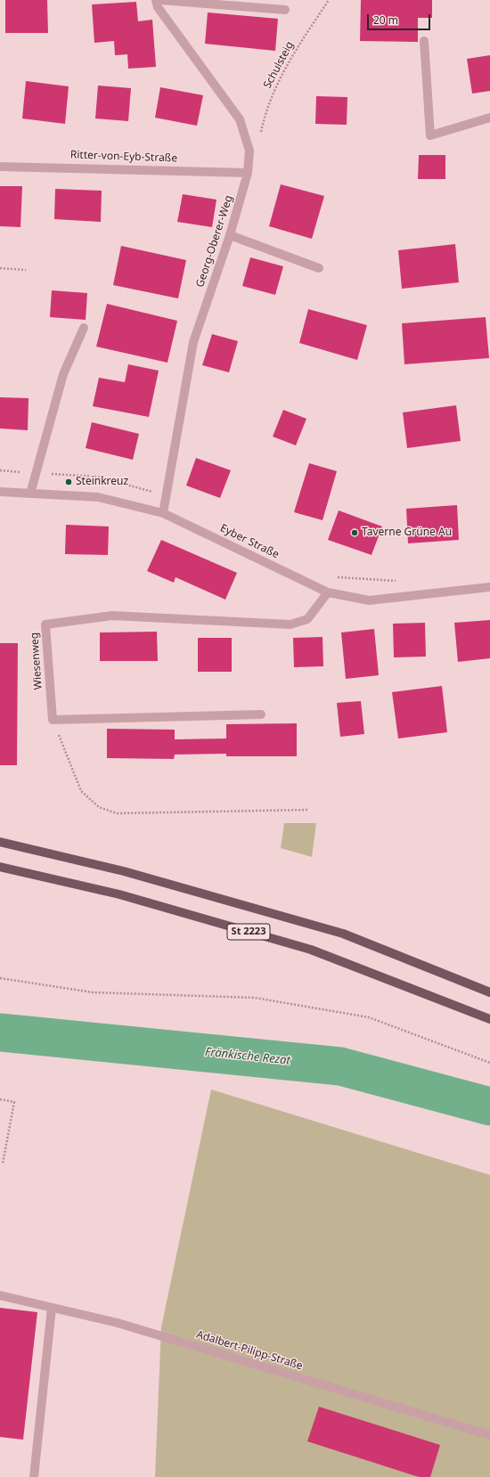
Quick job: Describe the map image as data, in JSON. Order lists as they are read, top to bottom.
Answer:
{
  "streets": {
    "main road": ["St 2223"],
    "street": [
      "Ritter-von-Eyb-Straße",
      "Georg-Oberer-Weg",
      "Eyber Straße",
      "Wiesenweg",
      "Adalbert-Pilipp-Straße"
    ],
    "path": ["Schulsteig"]
  },
  "crossings": [
    ["Ritter-von-Eyb-Straße", "Georg-Oberer-Weg"],
    ["Georg-Oberer-Weg", "Eyber Straße"],
    ["Eyber Straße", "Wiesenweg"]
  ],
  "water": ["Fränkische Rezat"],
  "places": ["Steinkreuz", "Taverne Grüne Au"],
  "scale_bar": "20 m"
}
